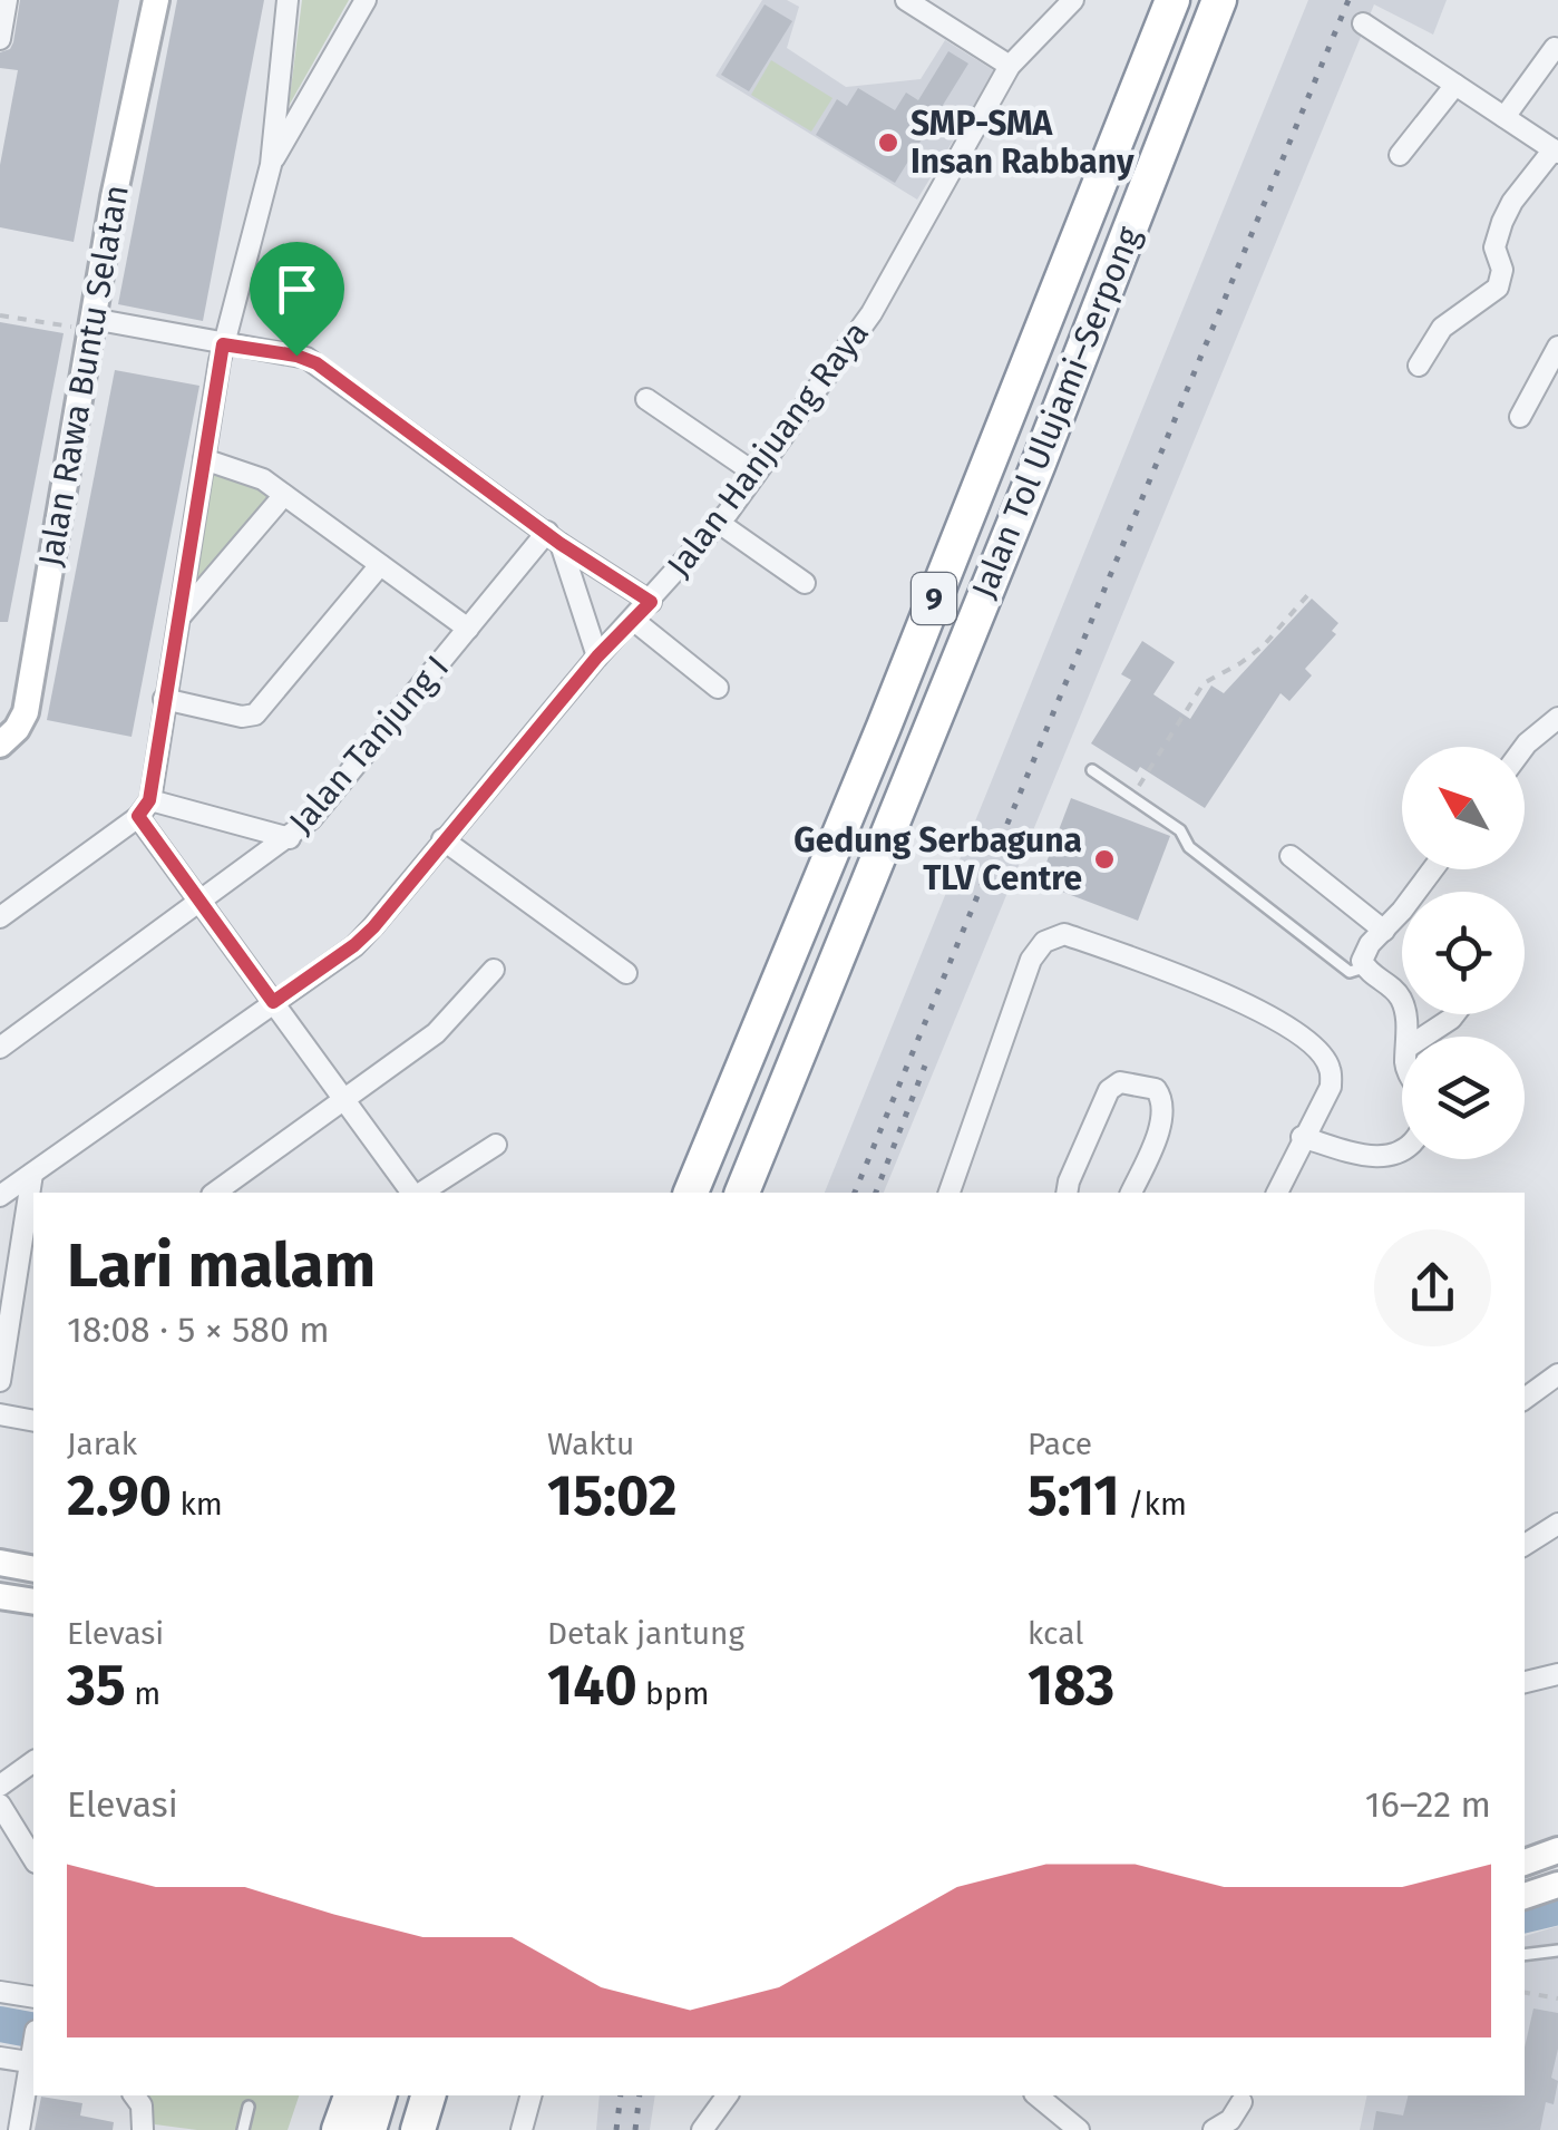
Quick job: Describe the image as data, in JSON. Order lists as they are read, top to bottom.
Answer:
{
  "streets": {
    "highway": ["Jalan Tol Ulujami–Serpong", "9"],
    "street": ["Jalan Rawa Buntu Selatan", "Jalan Hanjuang Raya", "Jalan Tanjung I"]
  },
  "places": ["SMP-SMA Insan Rabbany", "Gedung Serbaguna TLV Centre"],
  "north": "top left",
  "page": {
    "heading": ["Lari malam", "18:08 · 5 × 580 m"],
    "stats": [
      ["Jarak", "2.90 km"],
      ["Waktu", "15:02"],
      ["Pace", "5:11 /km"],
      ["Elevasi", "35 m"],
      ["Detak jantung", "140 bpm"],
      ["kcal", "183"]
    ],
    "chart": ["Elevasi", "16–22 m"]
  }
}
